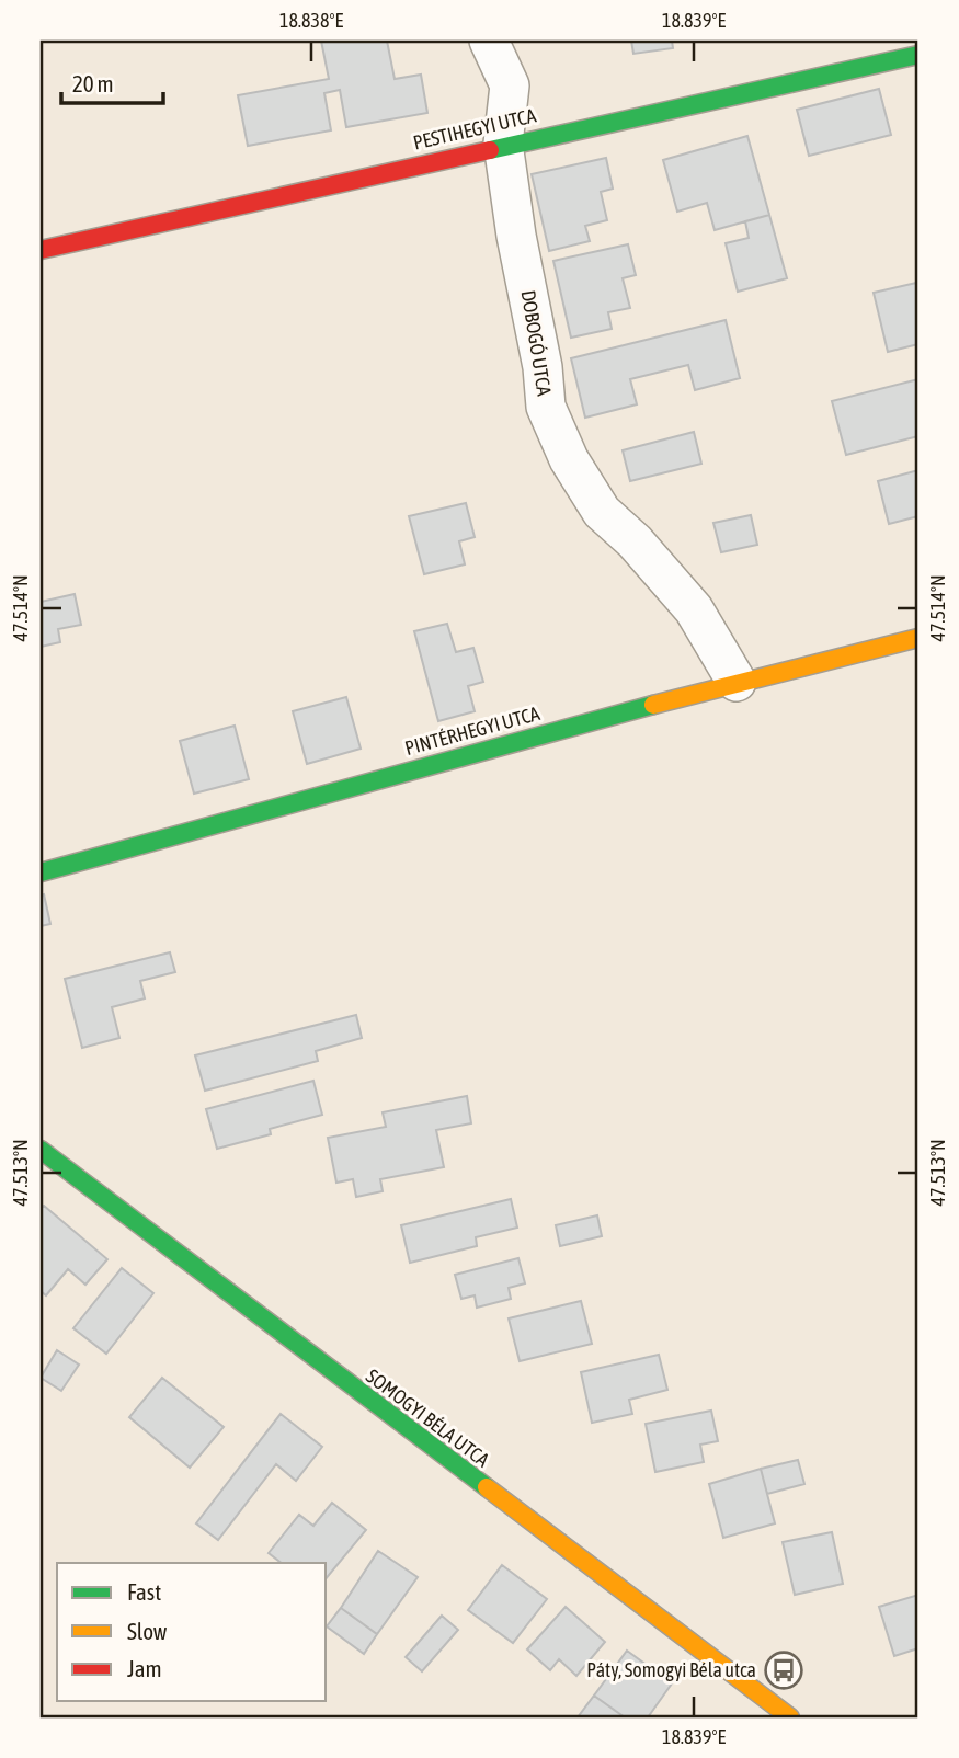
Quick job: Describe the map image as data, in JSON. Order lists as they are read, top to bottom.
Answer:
{
  "streets": {
    "street": [
      "PESTIHEGYI UTCA",
      "DOBOGÓ UTCA",
      "PINTÉRHEGYI UTCA",
      "SOMOGYI BÉLA UTCA"
    ]
  },
  "crossings": [
    ["PESTIHEGYI UTCA", "DOBOGÓ UTCA"],
    ["DOBOGÓ UTCA", "PINTÉRHEGYI UTCA"]
  ],
  "places": {
    "bus stop": ["Páty, Somogyi Béla utca"]
  },
  "legend": ["Fast", "Slow", "Jam"],
  "scale_bar": "20 m",
  "coordinates": [
    "18.838°E",
    "18.839°E",
    "47.514°N",
    "47.513°N"
  ]
}
